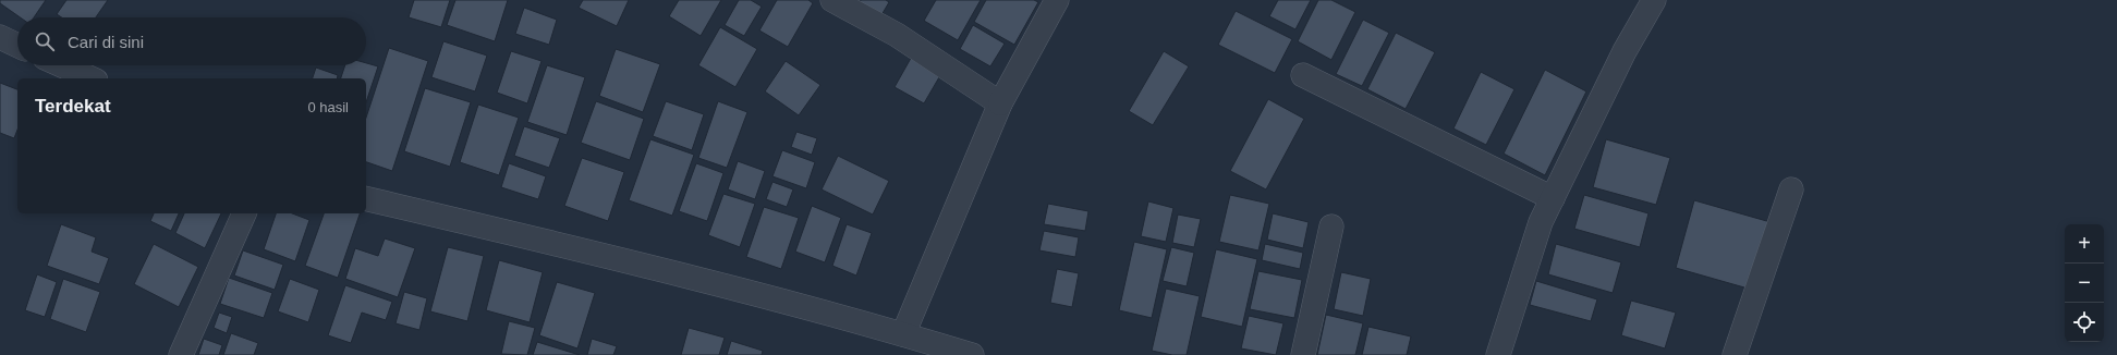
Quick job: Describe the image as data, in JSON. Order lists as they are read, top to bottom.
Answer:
{
  "page": {
    "search": "Cari di sini",
    "heading": ["Terdekat", "0 hasil"],
    "map_buttons": ["+", "−"]
  }
}
